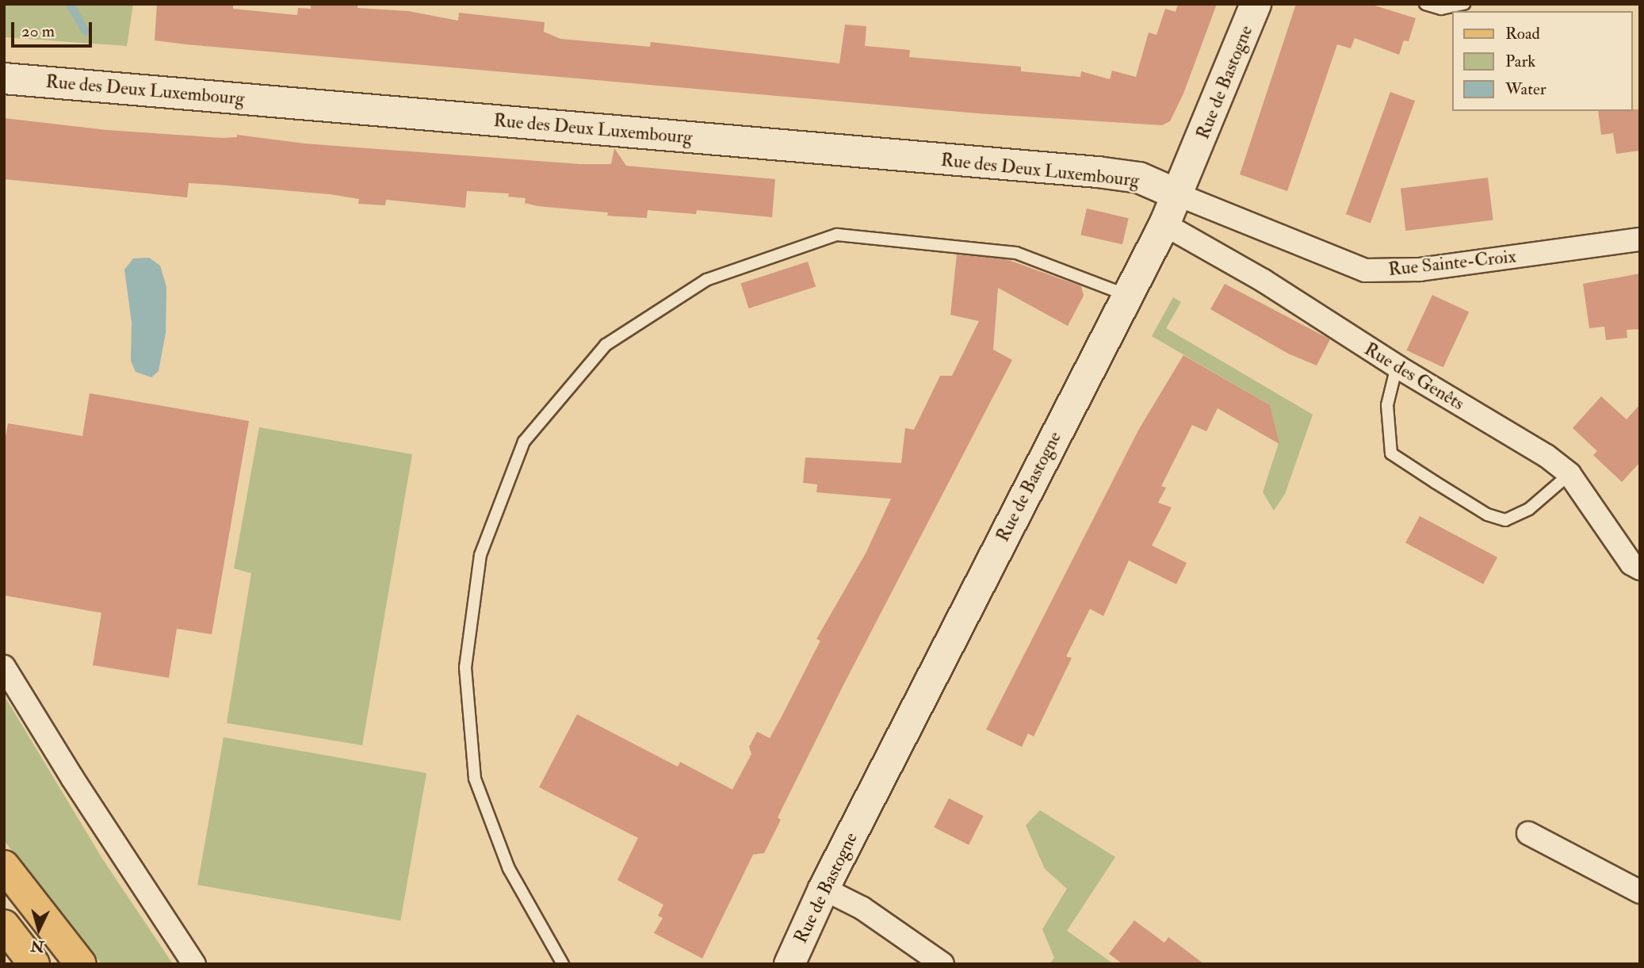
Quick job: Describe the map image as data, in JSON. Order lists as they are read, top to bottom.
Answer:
{
  "streets": {
    "street": [
      "Rue de Bastogne",
      "Rue des Deux Luxembourg",
      "Rue Sainte-Croix",
      "Rue des Genêts"
    ]
  },
  "crossings": [
    ["Rue de Bastogne", "Rue des Deux Luxembourg"],
    ["Rue de Bastogne", "Rue Sainte-Croix"],
    ["Rue de Bastogne", "Rue des Genêts"],
    ["Rue des Deux Luxembourg", "Rue Sainte-Croix"]
  ],
  "legend": ["Road", "Park", "Water"],
  "scale_bar": "20 m",
  "north": "bottom"
}
